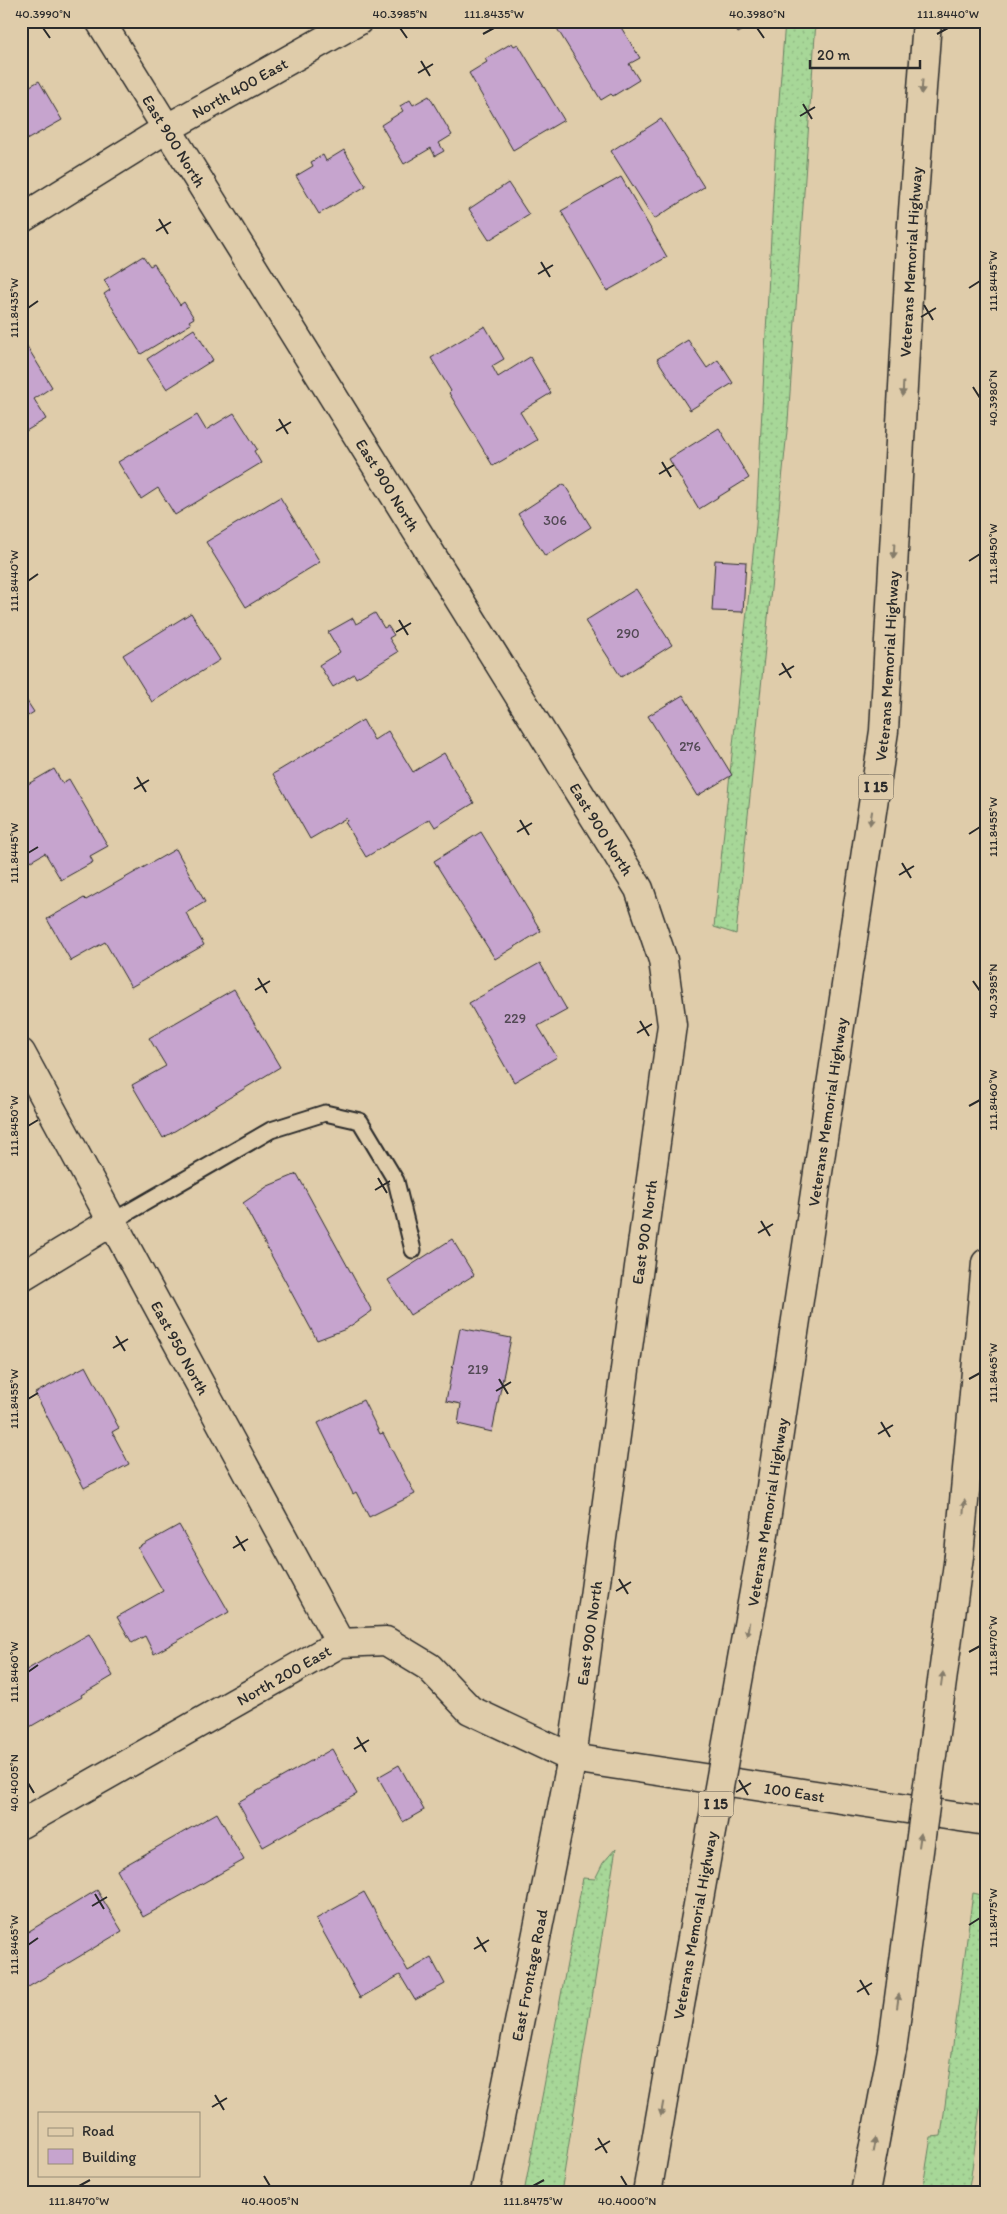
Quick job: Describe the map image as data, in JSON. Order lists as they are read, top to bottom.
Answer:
{
  "streets": {
    "main road": [
      "North 400 East",
      "East 900 North",
      "Veterans Memorial Highway",
      "I 15",
      "East 950 North",
      "North 200 East",
      "100 East",
      "East Frontage Road"
    ]
  },
  "crossings": [
    ["North 400 East", "East 900 North"],
    ["East 900 North", "North 200 East"],
    ["East 900 North", "100 East"],
    ["East 900 North", "East Frontage Road"],
    ["East 950 North", "North 200 East"],
    ["North 200 East", "100 East"],
    ["North 200 East", "East Frontage Road"],
    ["100 East", "East Frontage Road"]
  ],
  "house_numbers": [
    "306",
    "290",
    "276",
    "229",
    "219"
  ],
  "legend": ["Road", "Building"],
  "scale_bar": "20 m",
  "coordinates": [
    "40.3990°N",
    "40.3985°N",
    "111.8435°W",
    "40.3980°N",
    "111.8440°W",
    "111.8445°W",
    "111.8450°W",
    "111.8455°W",
    "111.8460°W",
    "111.8465°W",
    "111.8470°W",
    "40.4005°N",
    "111.8475°W",
    "40.4000°N"
  ]
}
